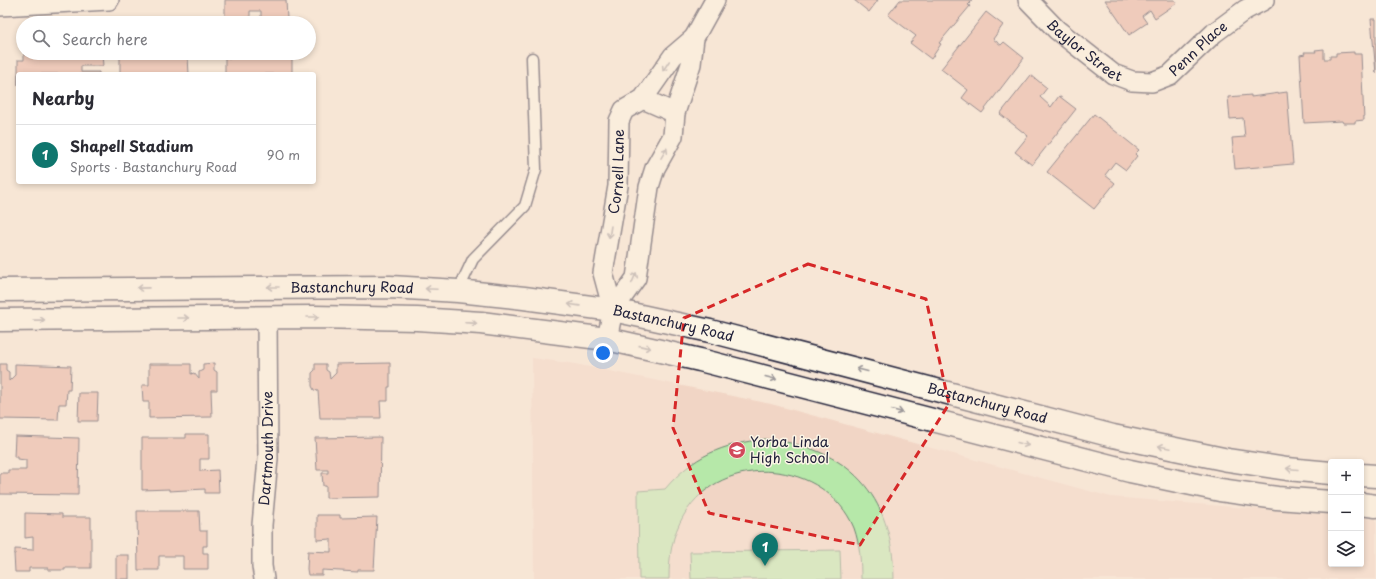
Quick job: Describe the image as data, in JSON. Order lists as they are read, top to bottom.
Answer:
{
  "streets": {
    "main road": ["Bastanchury Road"],
    "street": [
      "Baylor Street",
      "Penn Place",
      "Cornell Lane",
      "Dartmouth Drive"
    ]
  },
  "crossings": [
    ["Baylor Street", "Penn Place"],
    ["Cornell Lane", "Bastanchury Road"],
    ["Bastanchury Road", "Dartmouth Drive"]
  ],
  "places": {
    "school or university": ["Yorba Linda High School"]
  },
  "page": {
    "search": "Search here",
    "heading": "Nearby",
    "list": [
      {
        "mark": "1",
        "name": "Shapell Stadium",
        "note": "Sports · Bastanchury Road",
        "value": "90 m"
      }
    ],
    "map_buttons": ["+", "−"],
    "pins": "1"
  }
}
